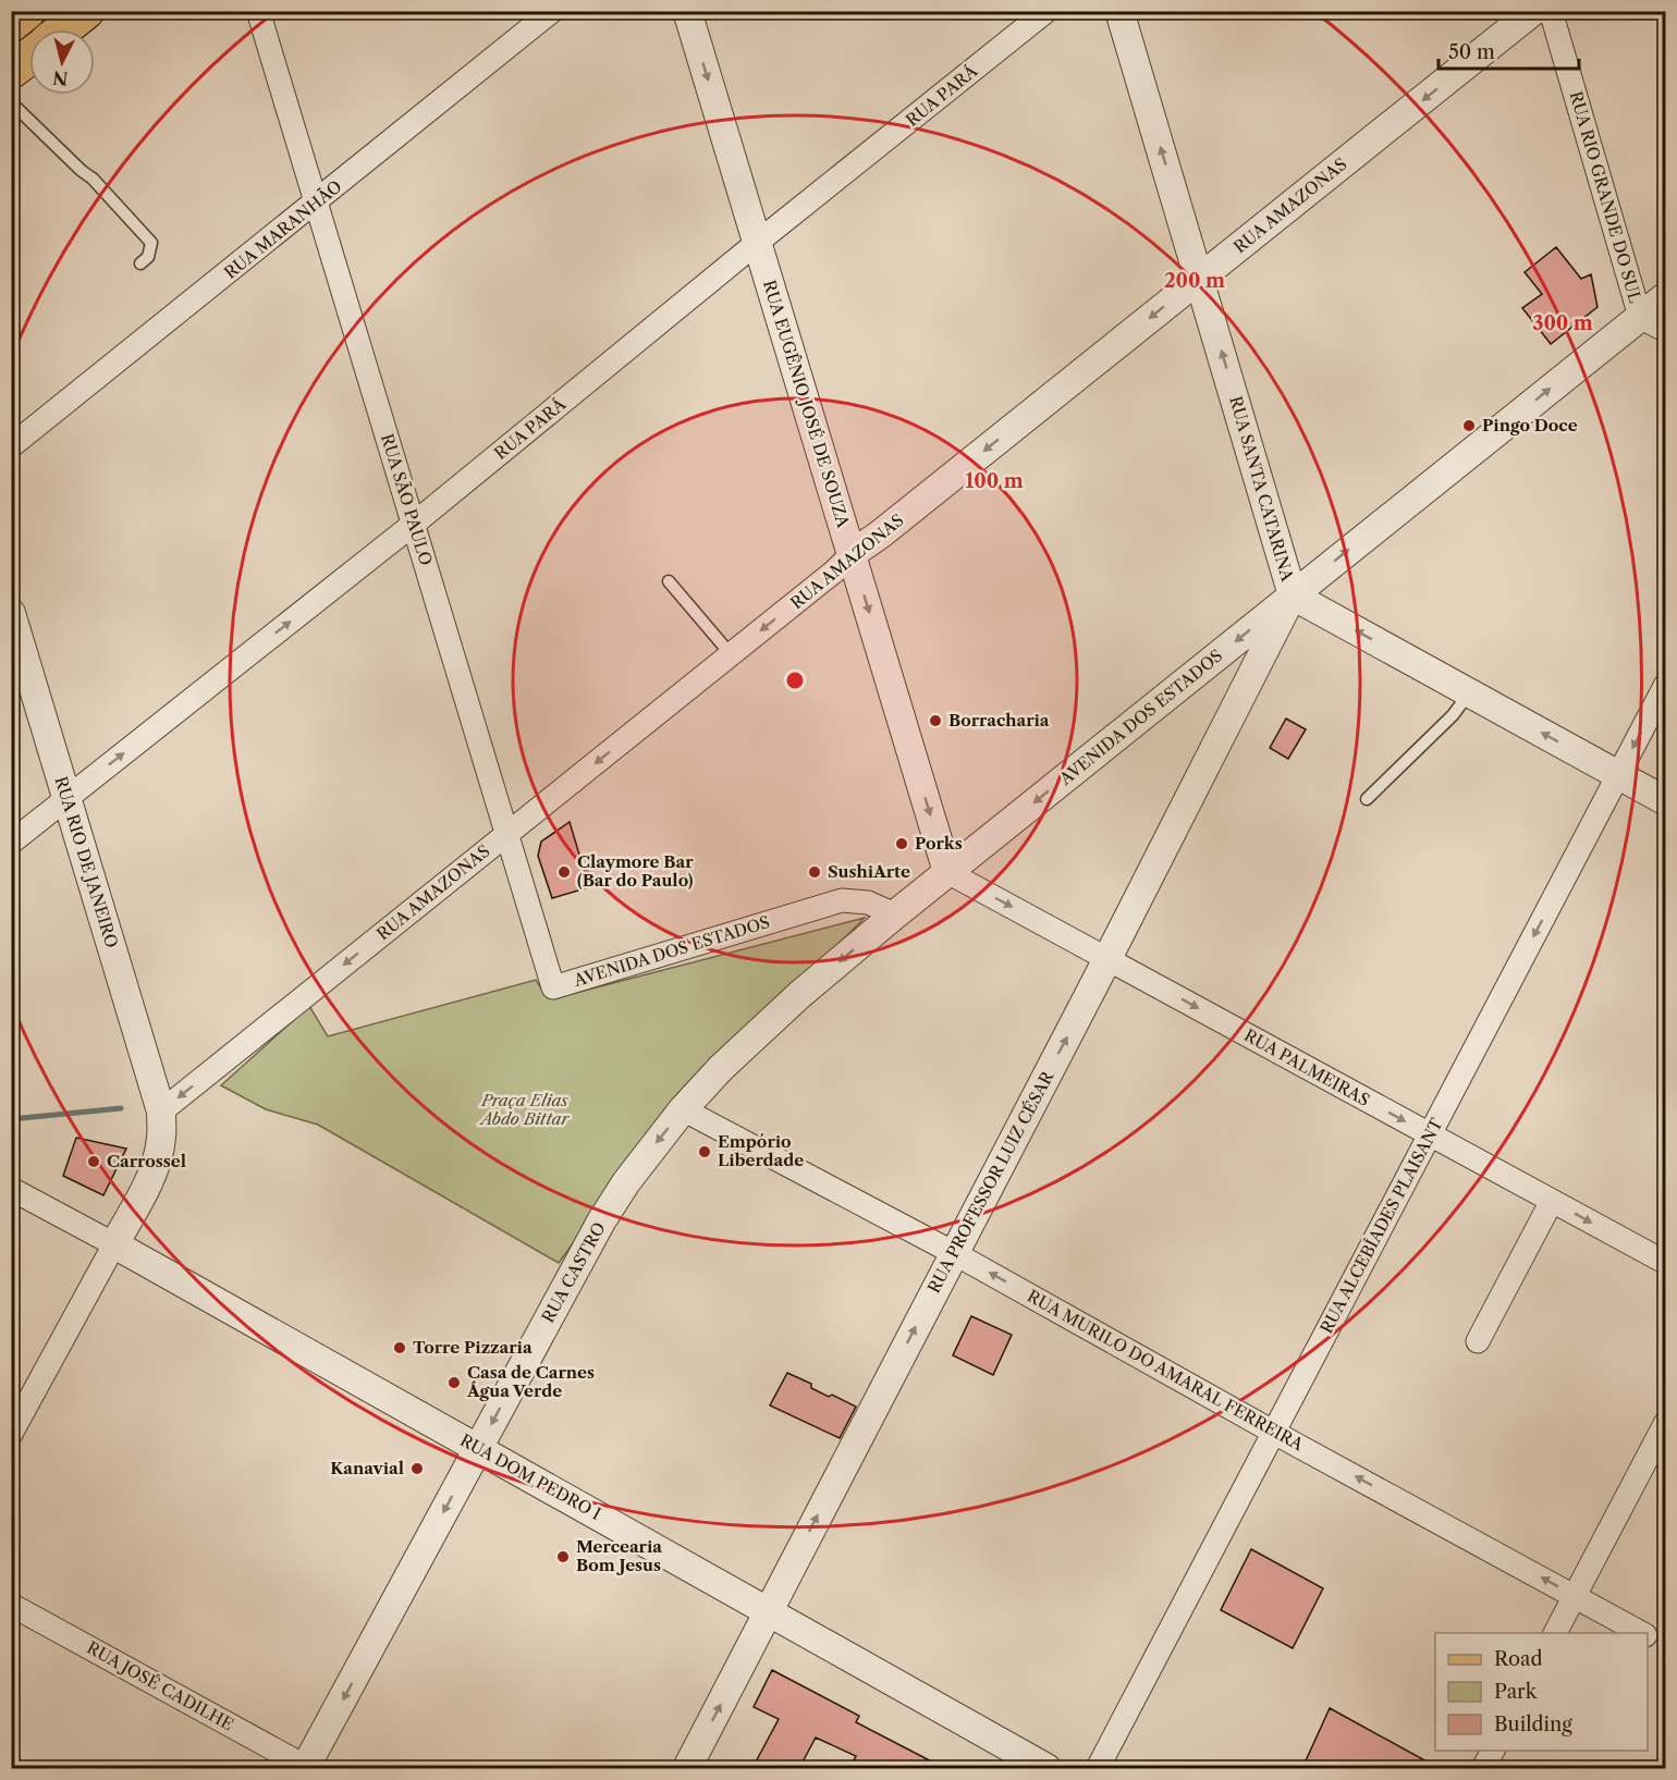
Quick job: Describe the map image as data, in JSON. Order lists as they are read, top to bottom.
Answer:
{
  "streets": {
    "street": [
      "RUA PARÁ",
      "RUA RIO GRANDE DO SUL",
      "RUA AMAZONAS",
      "RUA MARANHÃO",
      "RUA EUGÊNIO JOSÉ DE SOUZA",
      "RUA SANTA CATARINA",
      "RUA SÃO PAULO",
      "AVENIDA DOS ESTADOS",
      "RUA RIO DE JANEIRO",
      "RUA PALMEIRAS",
      "RUA PROFESSOR LUIZ CÉSAR",
      "RUA ALCEBÍADES PLAISANT",
      "RUA CASTRO",
      "RUA MURILO DO AMARAL FERREIRA",
      "RUA DOM PEDRO I",
      "RUA JOSÉ CADILHE"
    ]
  },
  "crossings": [
    ["RUA PARÁ", "RUA EUGÊNIO JOSÉ DE SOUZA"],
    ["RUA PARÁ", "RUA SÃO PAULO"],
    ["RUA PARÁ", "RUA RIO DE JANEIRO"],
    ["RUA RIO GRANDE DO SUL", "AVENIDA DOS ESTADOS"],
    ["RUA AMAZONAS", "RUA EUGÊNIO JOSÉ DE SOUZA"],
    ["RUA AMAZONAS", "RUA SANTA CATARINA"],
    ["RUA AMAZONAS", "RUA SÃO PAULO"],
    ["RUA AMAZONAS", "RUA RIO DE JANEIRO"],
    ["RUA MARANHÃO", "RUA SÃO PAULO"],
    ["RUA EUGÊNIO JOSÉ DE SOUZA", "AVENIDA DOS ESTADOS"],
    ["RUA EUGÊNIO JOSÉ DE SOUZA", "RUA PALMEIRAS"],
    ["RUA SANTA CATARINA", "AVENIDA DOS ESTADOS"],
    ["RUA SANTA CATARINA", "RUA PROFESSOR LUIZ CÉSAR"],
    ["RUA SANTA CATARINA", "RUA ALCEBÍADES PLAISANT"],
    ["RUA SÃO PAULO", "AVENIDA DOS ESTADOS"],
    ["AVENIDA DOS ESTADOS", "RUA PALMEIRAS"],
    ["AVENIDA DOS ESTADOS", "RUA PROFESSOR LUIZ CÉSAR"],
    ["AVENIDA DOS ESTADOS", "RUA CASTRO"],
    ["RUA RIO DE JANEIRO", "RUA DOM PEDRO I"],
    ["RUA PALMEIRAS", "RUA PROFESSOR LUIZ CÉSAR"],
    ["RUA PALMEIRAS", "RUA ALCEBÍADES PLAISANT"],
    ["RUA PROFESSOR LUIZ CÉSAR", "RUA MURILO DO AMARAL FERREIRA"],
    ["RUA PROFESSOR LUIZ CÉSAR", "RUA DOM PEDRO I"],
    ["RUA ALCEBÍADES PLAISANT", "RUA MURILO DO AMARAL FERREIRA"],
    ["RUA CASTRO", "RUA MURILO DO AMARAL FERREIRA"],
    ["RUA CASTRO", "RUA DOM PEDRO I"],
    ["RUA CASTRO", "RUA JOSÉ CADILHE"]
  ],
  "one_way": [
    "RUA AMAZONAS",
    "RUA EUGÊNIO JOSÉ DE SOUZA",
    "RUA SANTA CATARINA",
    "RUA PALMEIRAS",
    "RUA PROFESSOR LUIZ CÉSAR",
    "RUA ALCEBÍADES PLAISANT",
    "RUA CASTRO",
    "RUA MURILO DO AMARAL FERREIRA"
  ],
  "parks": ["Praça Elias Abdo Bittar"],
  "places": [
    "Pingo Doce",
    "Borracharia",
    "Porks",
    "Claymore Bar (Bar do Paulo)",
    "SushiArte",
    "Empório Liberdade",
    "Carrossel",
    "Torre Pizzaria",
    "Casa de Carnes Água Verde",
    "Kanavial",
    "Mercearia Bom Jesus"
  ],
  "legend": ["Road", "Park", "Building"],
  "scale_bar": "50 m",
  "north": "bottom",
  "rings": ["200 m", "300 m", "100 m"]
}
